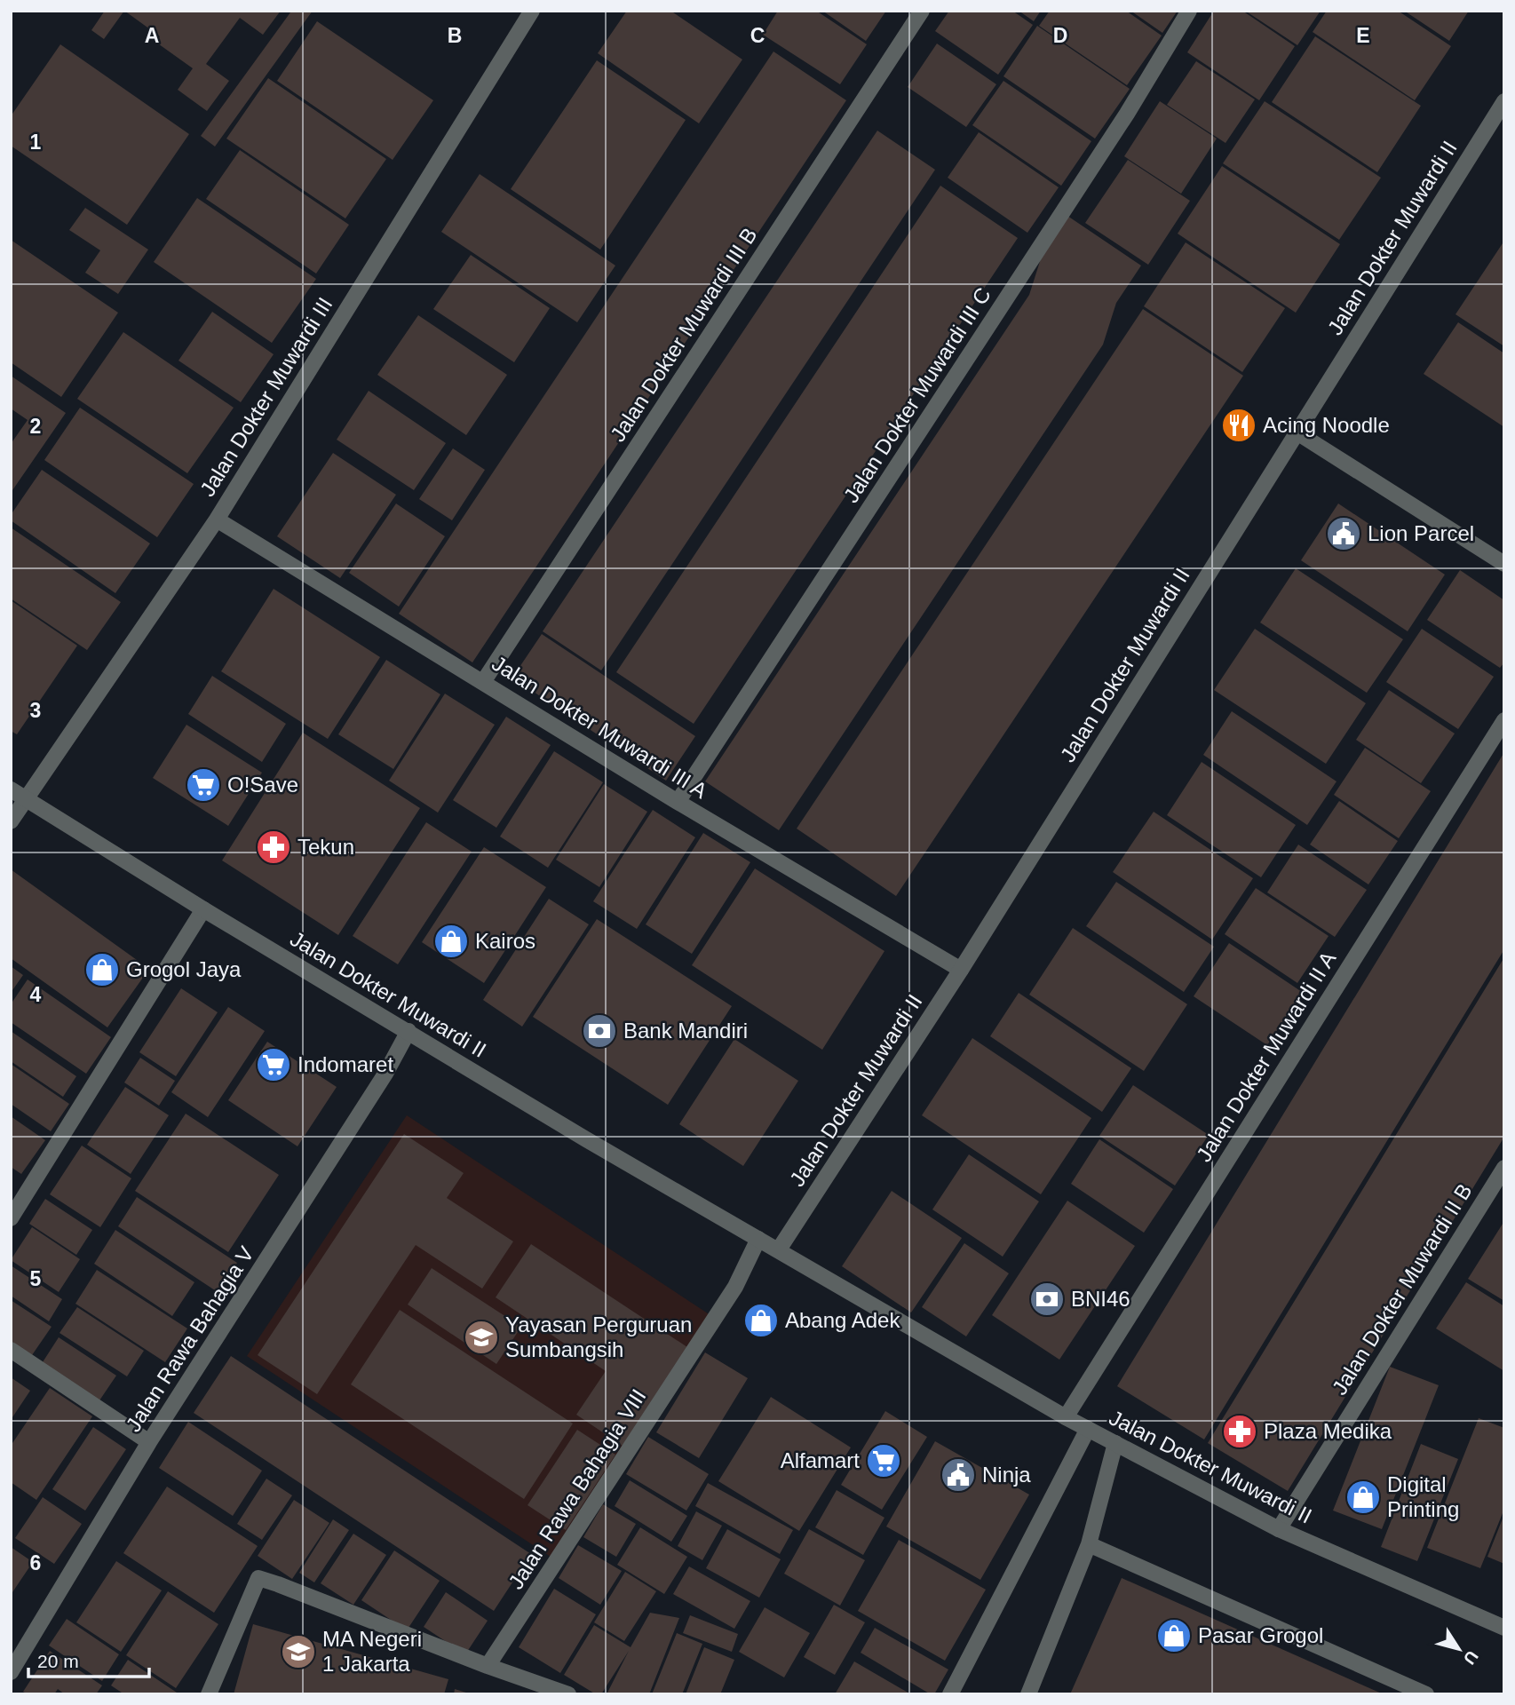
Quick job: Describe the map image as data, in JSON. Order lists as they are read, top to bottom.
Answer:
{
  "streets": {
    "street": [
      "Jalan Dokter Muwardi II",
      "Jalan Dokter Muwardi III B",
      "Jalan Dokter Muwardi III C",
      "Jalan Dokter Muwardi III",
      "Jalan Dokter Muwardi III A",
      "Jalan Dokter Muwardi II A",
      "Jalan Dokter Muwardi II B",
      "Jalan Rawa Bahagia V",
      "Jalan Rawa Bahagia VIII"
    ]
  },
  "crossings": [
    ["Jalan Dokter Muwardi II", "Jalan Dokter Muwardi III"],
    ["Jalan Dokter Muwardi II", "Jalan Dokter Muwardi III A"],
    ["Jalan Dokter Muwardi II", "Jalan Dokter Muwardi II A"],
    ["Jalan Dokter Muwardi II", "Jalan Dokter Muwardi II B"],
    ["Jalan Dokter Muwardi II", "Jalan Rawa Bahagia V"],
    ["Jalan Dokter Muwardi II", "Jalan Rawa Bahagia VIII"],
    ["Jalan Dokter Muwardi III B", "Jalan Dokter Muwardi III A"],
    ["Jalan Dokter Muwardi III C", "Jalan Dokter Muwardi III A"],
    ["Jalan Dokter Muwardi III", "Jalan Dokter Muwardi III A"]
  ],
  "places": {
    "restaurant": ["Acing Noodle"],
    "public building": ["Lion Parcel", "Ninja"],
    "supermarket": ["O!Save", "Indomaret", "Alfamart"],
    "pharmacy": ["Tekun", "Plaza Medika"],
    "shop": [
      "Kairos",
      "Grogol Jaya",
      "Abang Adek",
      "Digital Printing",
      "Pasar Grogol"
    ],
    "bank": ["Bank Mandiri", "BNI46"],
    "school or university": ["Yayasan Perguruan Sumbangsih", "MA Negeri 1 Jakarta"]
  },
  "scale_bar": "20 m",
  "north": "bottom right",
  "grid": {
    "columns": [
      "A",
      "B",
      "C",
      "D",
      "E"
    ],
    "rows": [
      "1",
      "2",
      "3",
      "4",
      "5",
      "6"
    ]
  }
}
